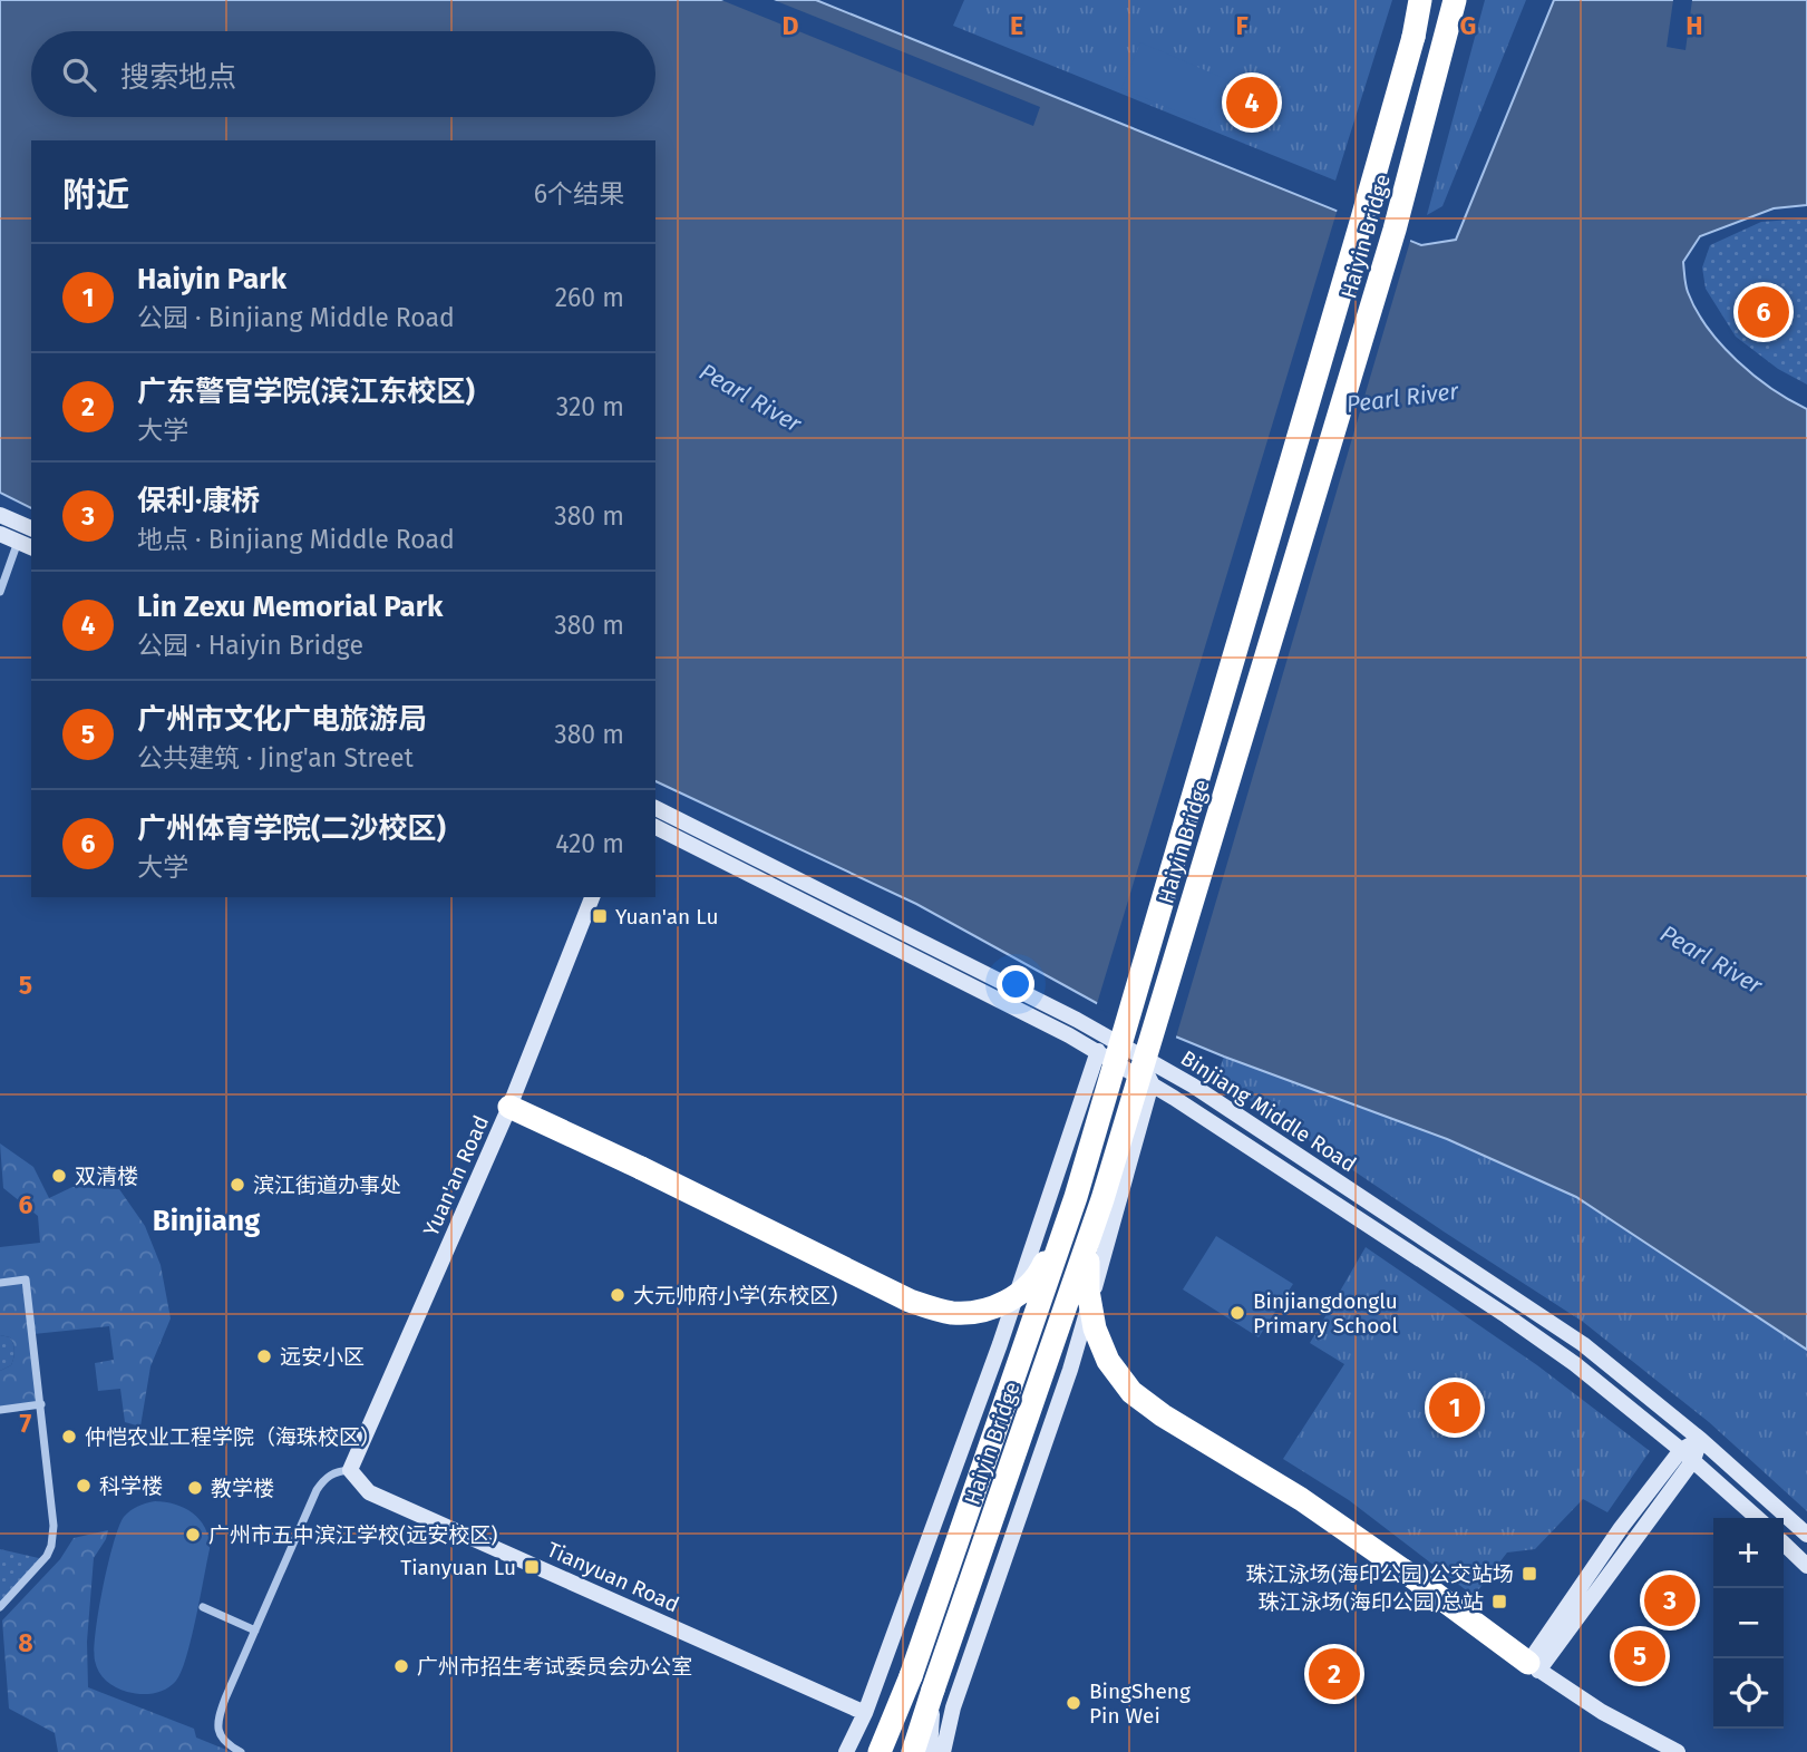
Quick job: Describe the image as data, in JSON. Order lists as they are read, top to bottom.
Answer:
{
  "streets": {
    "highway": ["Haiyin Bridge"],
    "main road": ["Binjiang Middle Road", "Yuan'an Road", "Tianyuan Road"]
  },
  "crossings": [
    ["Yuan'an Road", "Tianyuan Road"]
  ],
  "districts": ["Binjiang"],
  "water": ["Pearl River"],
  "places": {
    "transit": [
      "Yuan'an Lu",
      "Tianyuan Lu",
      "珠江泳场(海印公园)公交站场",
      "珠江泳场(海印公园)总站"
    ],
    "other": [
      "双清楼",
      "滨江街道办事处",
      "大元帅府小学(东校区)",
      "Binjiangdonglu Primary School",
      "远安小区",
      "仲恺农业工程学院（海珠校区）",
      "科学楼",
      "教学楼",
      "广州市五中滨江学校(远安校区)",
      "广州市招生考试委员会办公室",
      "BingSheng Pin Wei"
    ]
  },
  "page": {
    "search": "搜索地点",
    "pins": [
      "4",
      "6",
      "1",
      "3",
      "5",
      "2"
    ],
    "heading": ["附近", "6个结果"],
    "list": [
      {
        "mark": "1",
        "name": "Haiyin Park",
        "note": "公园 · Binjiang Middle Road",
        "value": "260 m"
      },
      {
        "mark": "2",
        "name": "广东警官学院(滨江东校区)",
        "note": "大学",
        "value": "320 m"
      },
      {
        "mark": "3",
        "name": "保利·康桥",
        "note": "地点 · Binjiang Middle Road",
        "value": "380 m"
      },
      {
        "mark": "4",
        "name": "Lin Zexu Memorial Park",
        "note": "公园 · Haiyin Bridge",
        "value": "380 m"
      },
      {
        "mark": "5",
        "name": "广州市文化广电旅游局",
        "note": "公共建筑 · Jing'an Street",
        "value": "380 m"
      },
      {
        "mark": "6",
        "name": "广州体育学院(二沙校区)",
        "note": "大学",
        "value": "420 m"
      }
    ],
    "map_buttons": ["+", "−"]
  },
  "grid": {
    "columns": [
      "D",
      "E",
      "F",
      "G",
      "H"
    ],
    "rows": [
      "5",
      "6",
      "7",
      "8"
    ]
  }
}
